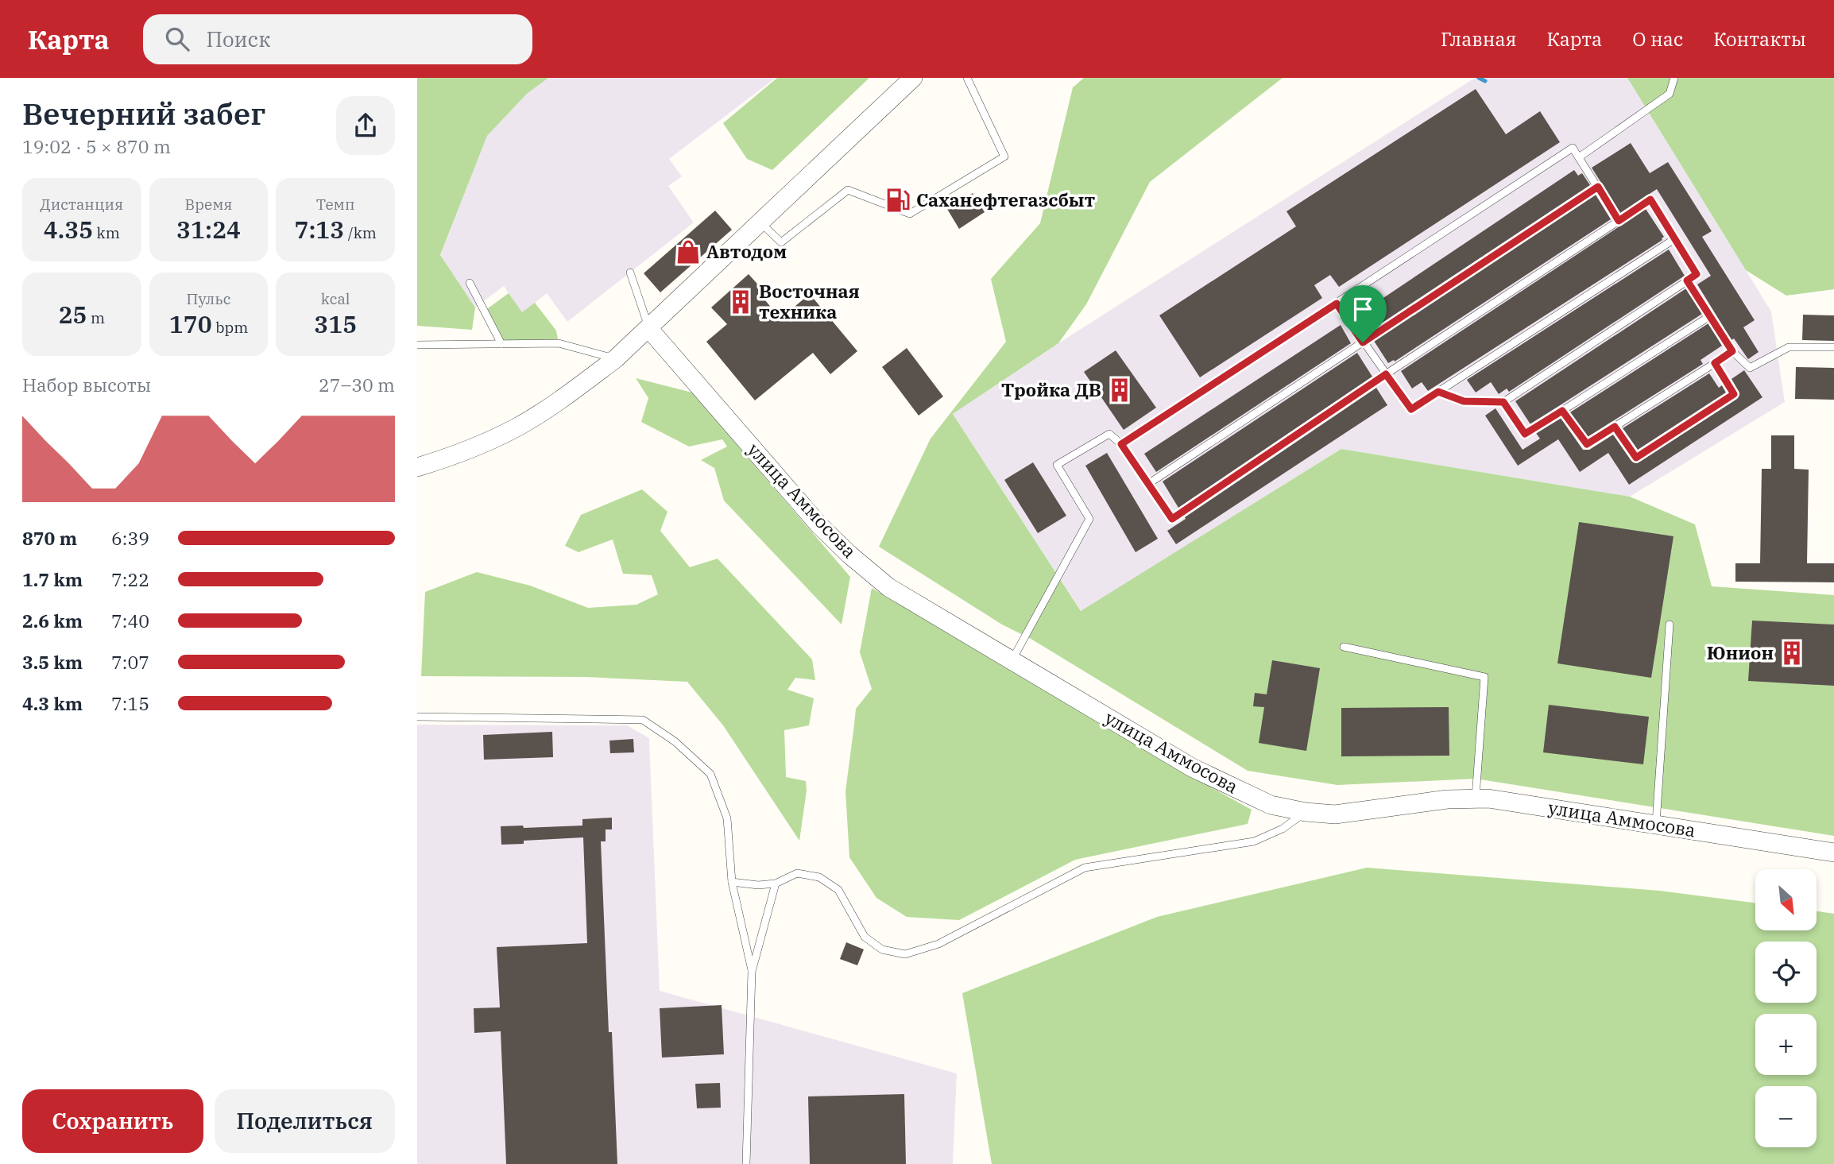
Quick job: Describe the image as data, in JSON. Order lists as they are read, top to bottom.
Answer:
{
  "streets": {
    "street": ["улица Аммосова"]
  },
  "places": {
    "fuel station": ["Саханефтегазсбыт"],
    "shop": ["Автодом"],
    "building": ["Восточная техника", "Тройка ДВ", "Юнион"]
  },
  "north": "bottom right",
  "page": {
    "header": "Карта",
    "search": "Поиск",
    "nav": [
      "Главная",
      "Карта",
      "О нас",
      "Контакты"
    ],
    "heading": ["Вечерний забег", "19:02 · 5 × 870 m"],
    "stats": [
      ["Дистанция", "4.35 km"],
      ["Время", "31:24"],
      ["Темп", "7:13 /km"],
      ["25 m"],
      ["Пульс", "170 bpm"],
      ["kcal", "315"]
    ],
    "chart": ["Набор высоты", "27–30 m"],
    "list": [
      {
        "name": "870 m",
        "note": "6:39"
      },
      {
        "name": "1.7 km",
        "note": "7:22"
      },
      {
        "name": "2.6 km",
        "note": "7:40"
      },
      {
        "name": "3.5 km",
        "note": "7:07"
      },
      {
        "name": "4.3 km",
        "note": "7:15"
      }
    ],
    "map_buttons": ["+", "−"],
    "buttons": ["Сохранить", "Поделиться"]
  }
}
